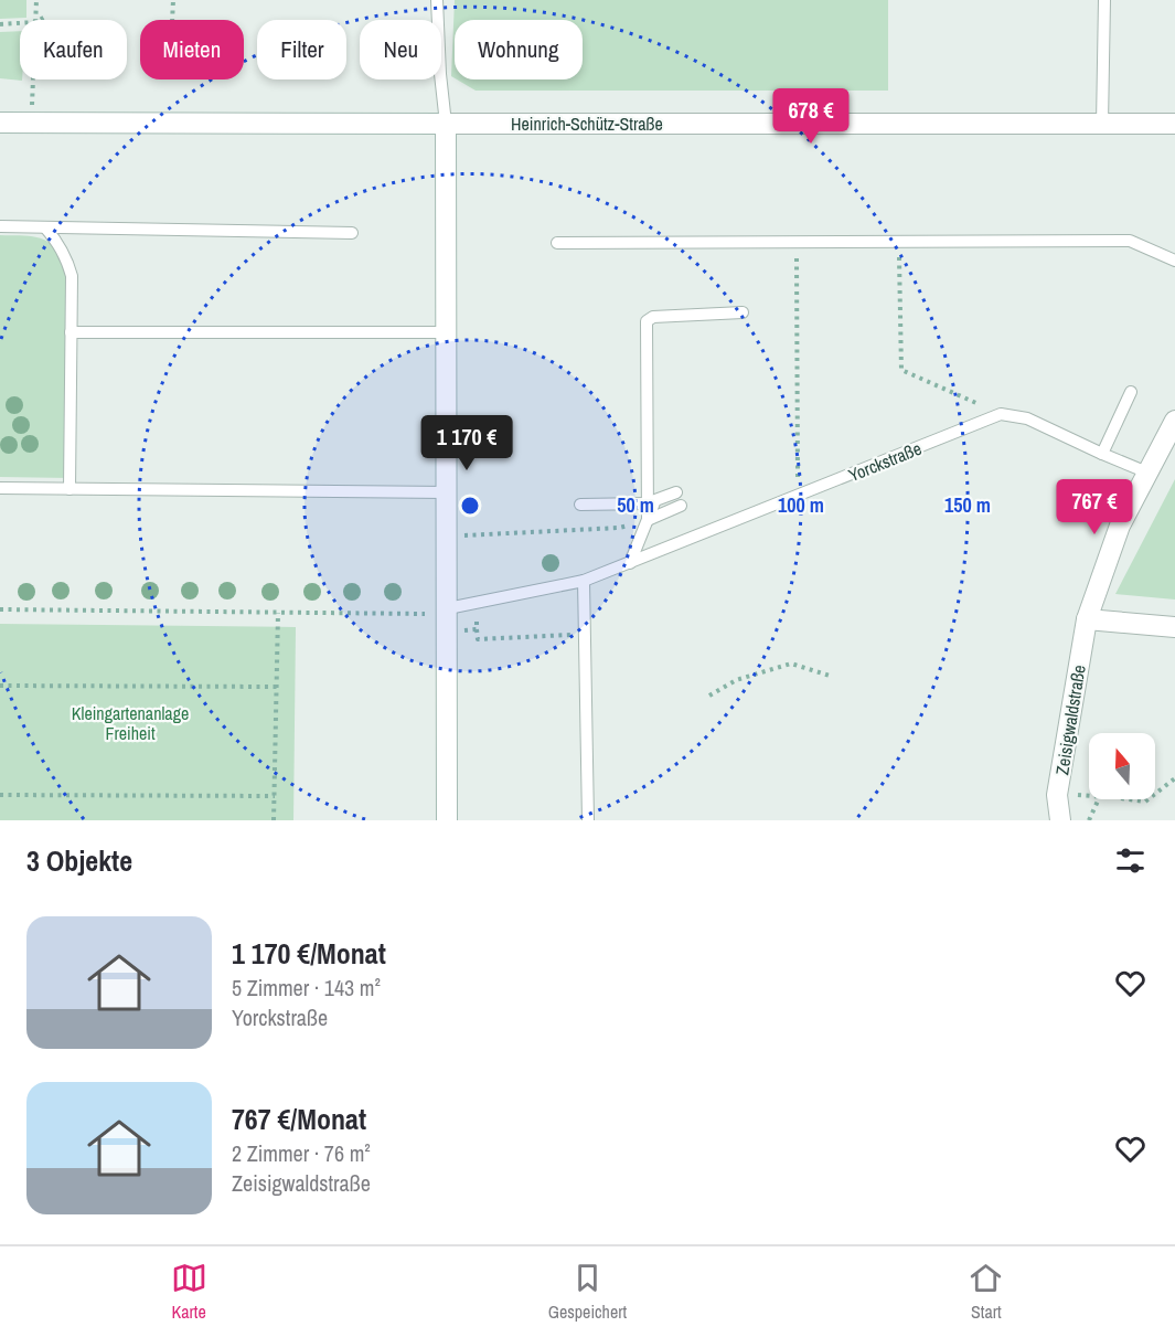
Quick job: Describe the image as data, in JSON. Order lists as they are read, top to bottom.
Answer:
{
  "streets": {
    "street": ["Heinrich-Schütz-Straße", "Zeisigwaldstraße"],
    "lane": ["Yorckstraße"]
  },
  "parks": ["Kleingartenanlage Freiheit"],
  "north": "top",
  "page": {
    "chip": [
      "Kaufen",
      "Mieten",
      "Filter",
      "Neu",
      "Wohnung"
    ],
    "price": ["678 €", "1 170 €", "767 €"],
    "heading": "3 Objekte",
    "list": [
      {
        "name": "1 170 €/Monat",
        "note": "5 Zimmer · 143 m² · Yorckstraße"
      },
      {
        "name": "767 €/Monat",
        "note": "2 Zimmer · 76 m² · Zeisigwaldstraße"
      }
    ],
    "tabs": ["Karte", "Gespeichert", "Start"]
  },
  "rings": ["50 m", "100 m", "150 m"]
}
